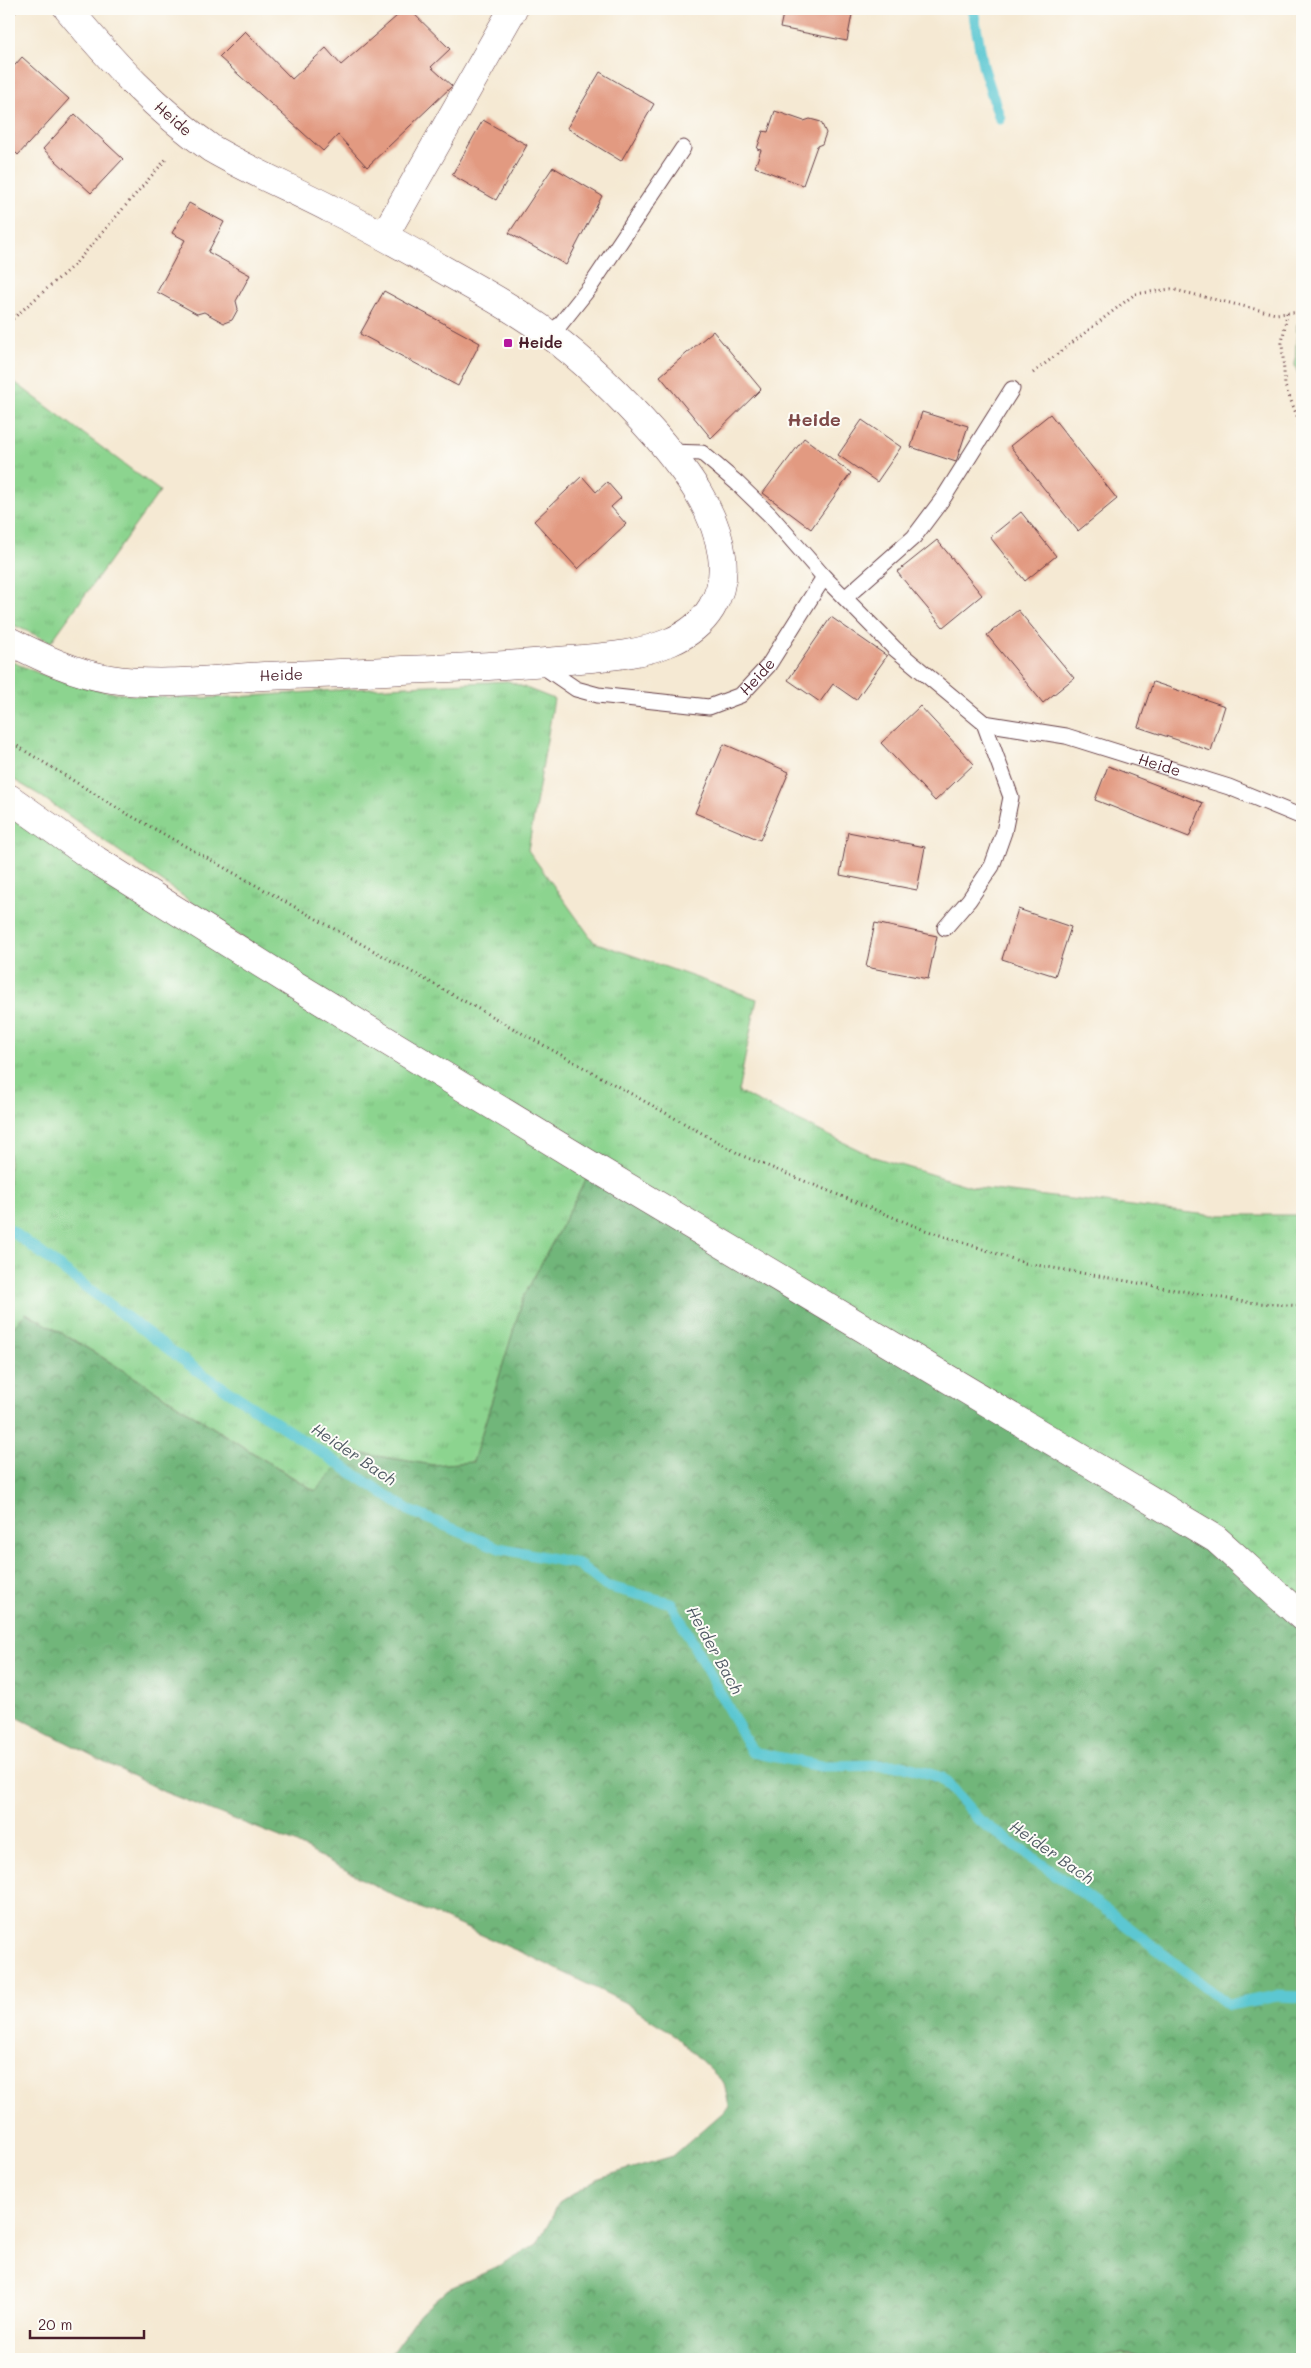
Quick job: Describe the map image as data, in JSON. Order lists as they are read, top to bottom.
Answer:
{
  "streets": {
    "main road": ["Heide"]
  },
  "districts": ["Heide"],
  "water": ["Heider Bach"],
  "places": {
    "transit": ["Heide"]
  },
  "scale_bar": "20 m"
}
